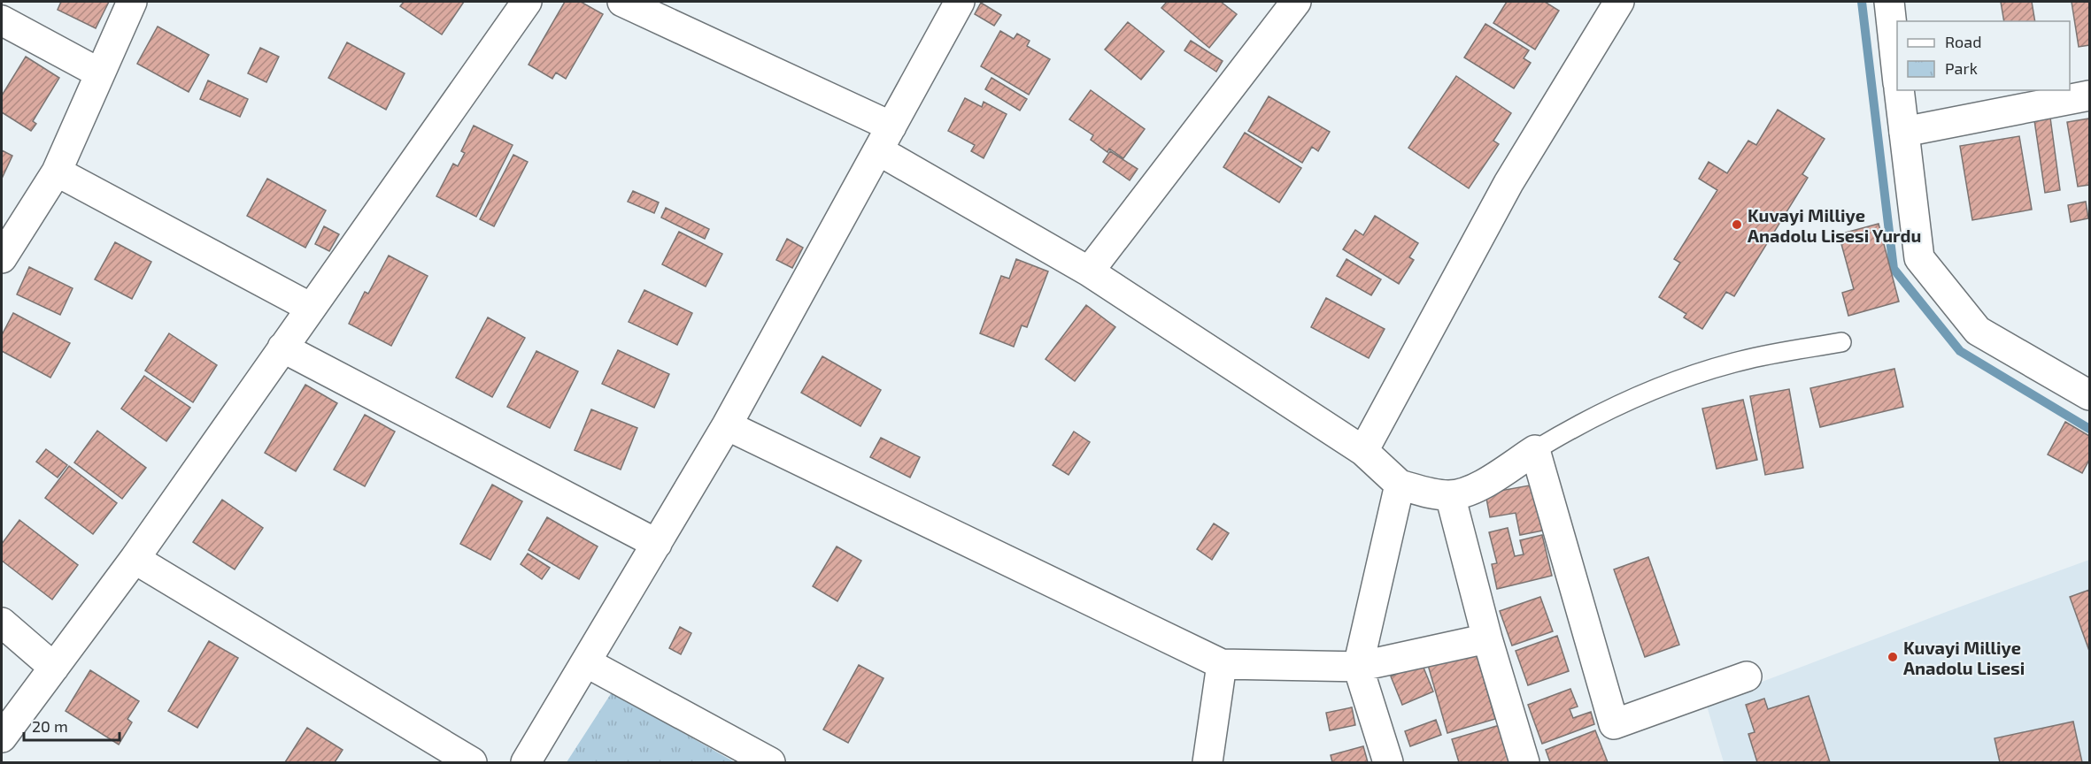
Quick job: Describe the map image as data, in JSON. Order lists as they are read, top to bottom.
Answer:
{
  "places": ["Kuvayi Milliye Anadolu Lisesi Yurdu", "Kuvayi Milliye Anadolu Lisesi"],
  "legend": ["Road", "Park"],
  "scale_bar": "20 m"
}
